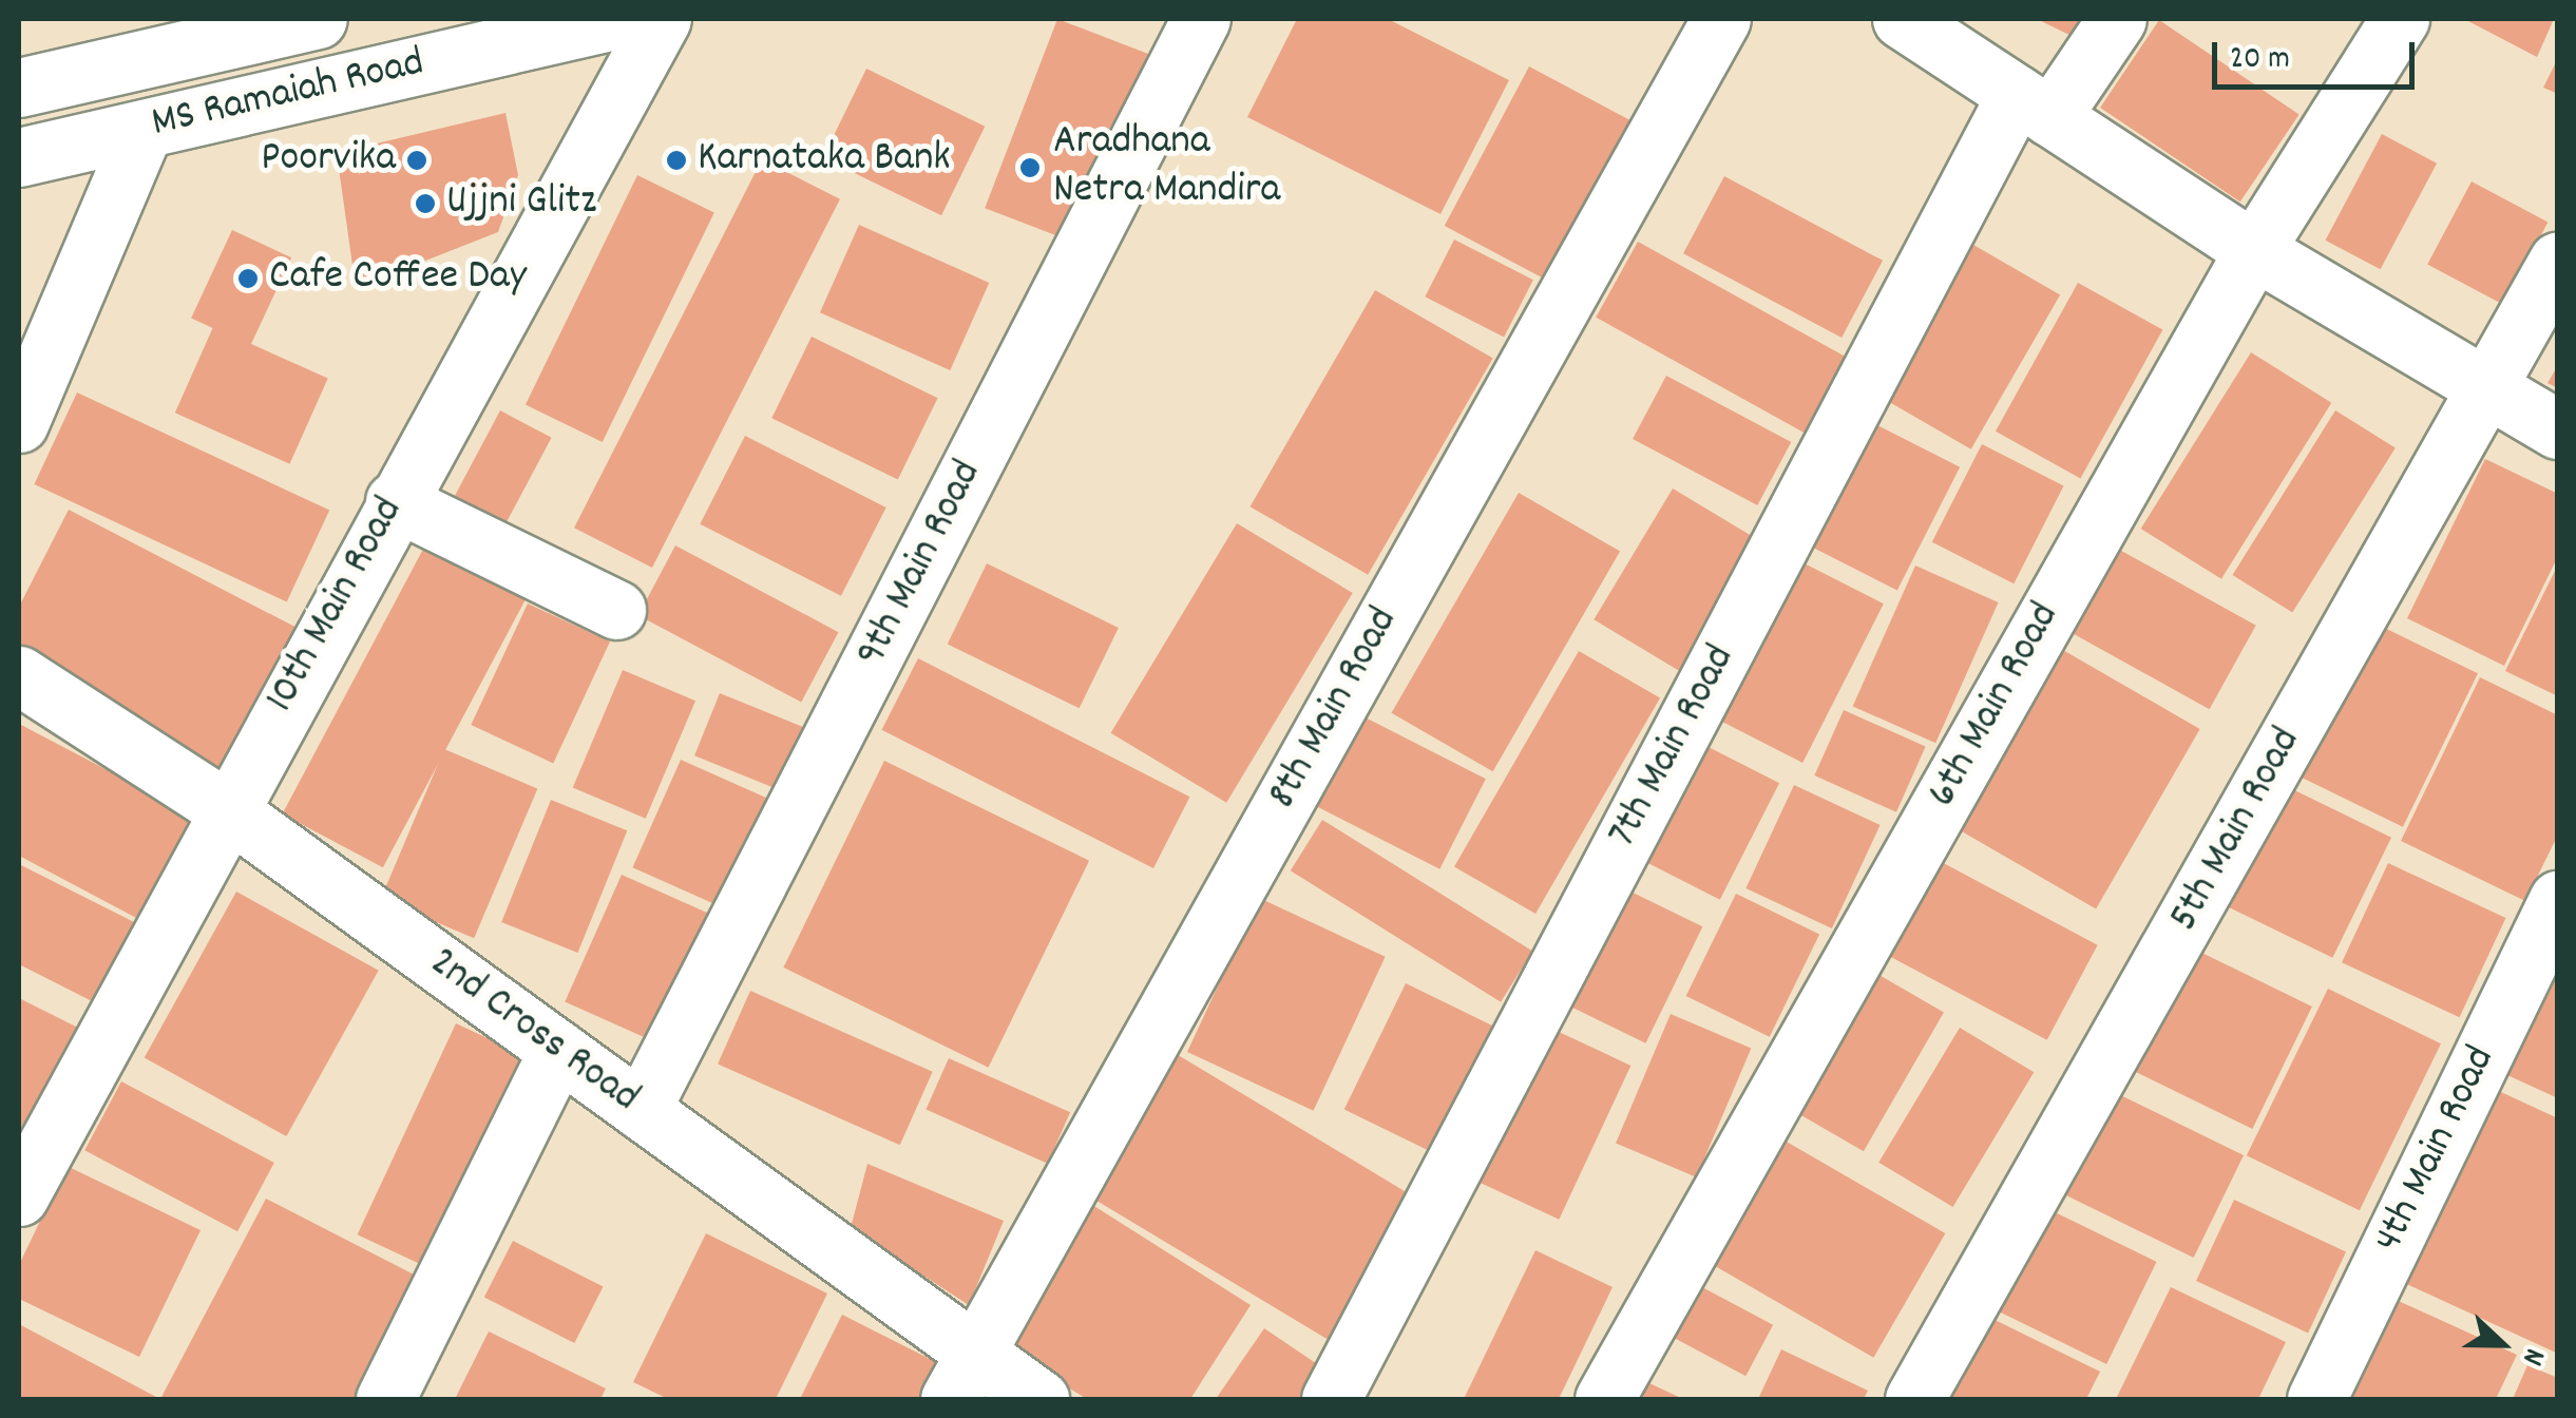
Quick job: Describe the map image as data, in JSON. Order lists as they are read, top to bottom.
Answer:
{
  "streets": {
    "street": [
      "MS Ramaiah Road",
      "9th Main Road",
      "10th Main Road",
      "6th Main Road",
      "8th Main Road",
      "7th Main Road",
      "5th Main Road",
      "2nd Cross Road",
      "4th Main Road"
    ]
  },
  "crossings": [
    ["9th Main Road", "2nd Cross Road"],
    ["10th Main Road", "2nd Cross Road"],
    ["8th Main Road", "2nd Cross Road"]
  ],
  "places": [
    "Poorvika",
    "Karnataka Bank",
    "Aradhana Netra Mandira",
    "Ujjni Glitz",
    "Cafe Coffee Day"
  ],
  "scale_bar": "20 m",
  "north": "right"
}
